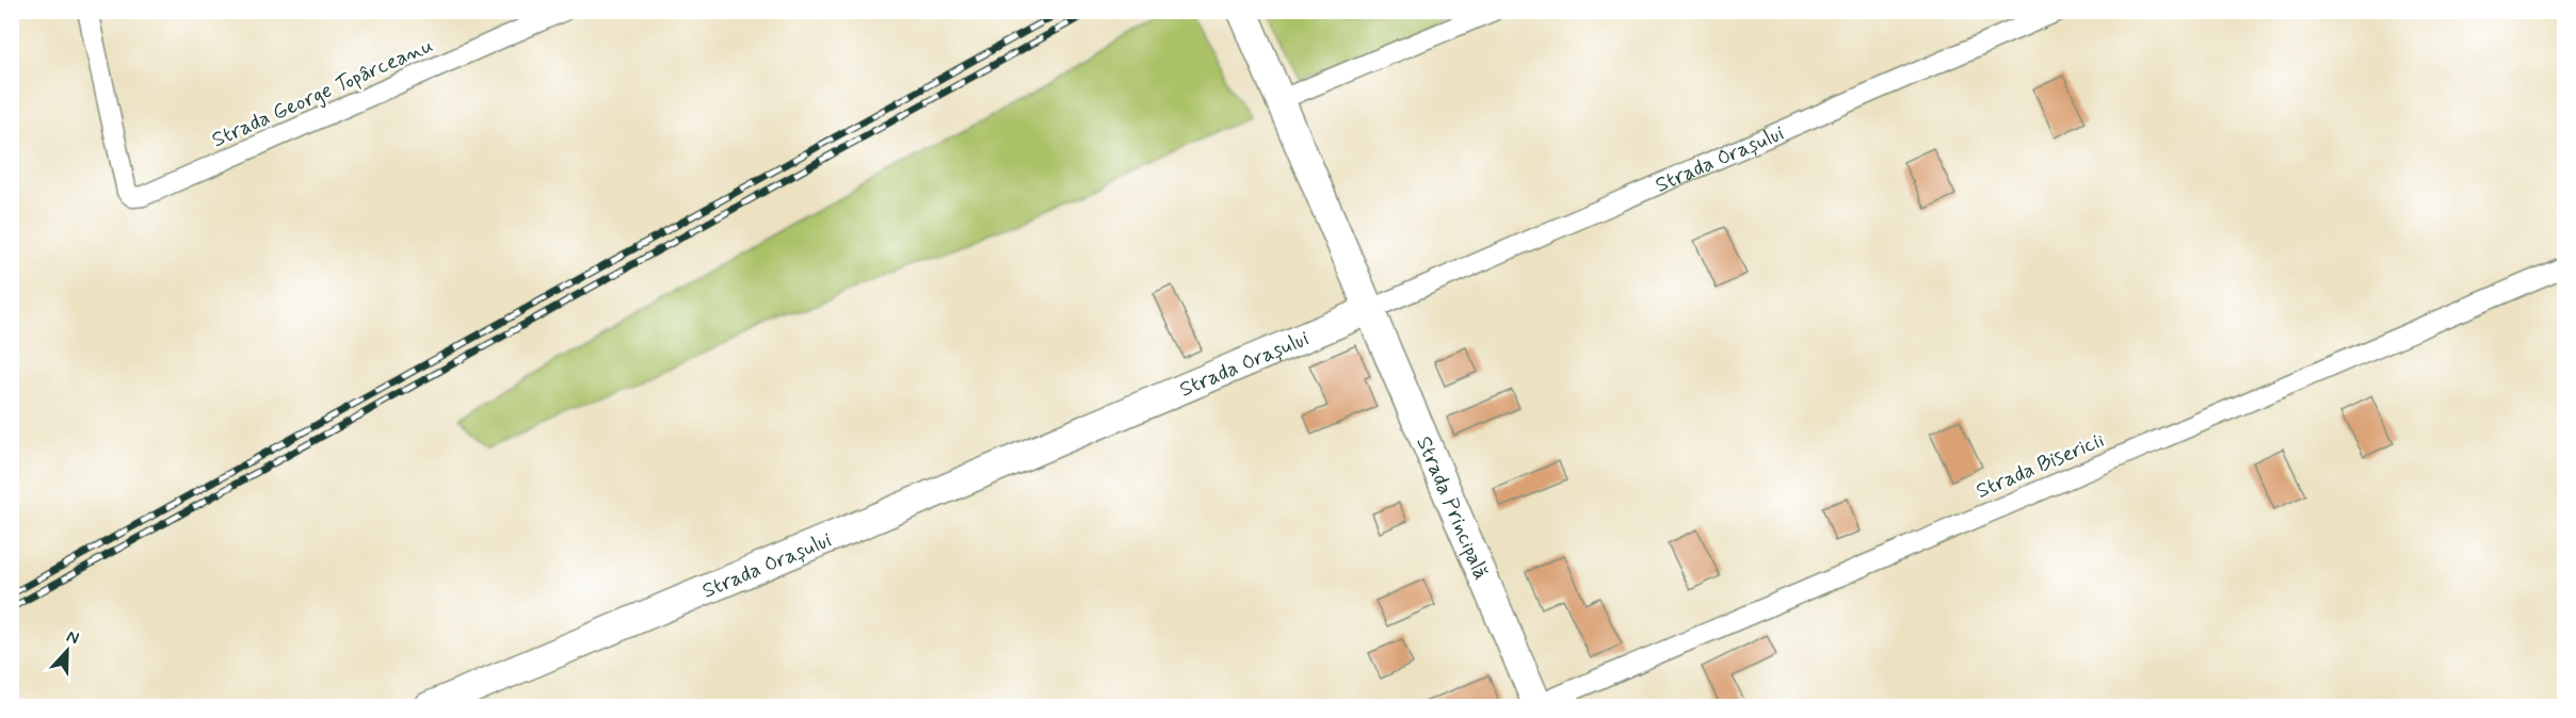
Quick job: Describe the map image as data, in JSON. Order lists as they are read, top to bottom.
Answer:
{
  "streets": {
    "main road": ["Strada Orașului", "Strada Principală"],
    "street": ["Strada George Topârceanu", "Strada Bisericii"]
  },
  "crossings": [
    ["Strada Orașului", "Strada Principală"],
    ["Strada Bisericii", "Strada Principală"]
  ],
  "north": "top"
}
